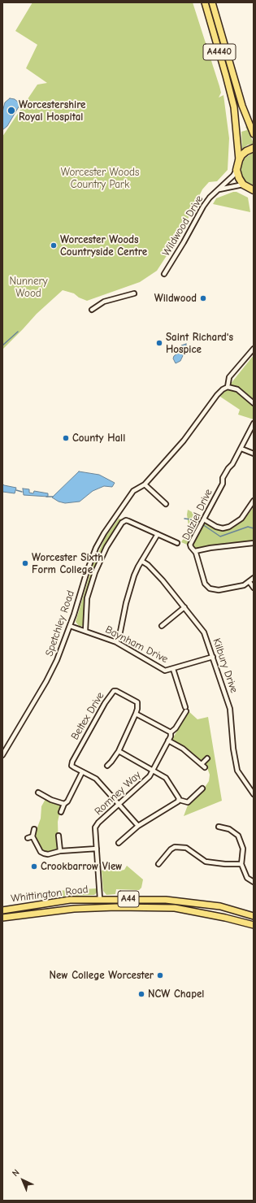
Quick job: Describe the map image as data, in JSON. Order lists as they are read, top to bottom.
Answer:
{
  "streets": {
    "main road": ["A4440", "Whittington Road", "A44"],
    "street": [
      "Wildwood Drive",
      "Dalziel Drive",
      "Spetchley Road",
      "Baynham Drive",
      "Kilbury Drive",
      "Beltex Drive",
      "Romney Way"
    ]
  },
  "crossings": [
    ["Spetchley Road", "Baynham Drive"],
    ["Baynham Drive", "Kilbury Drive"],
    ["Baynham Drive", "Romney Way"],
    ["Beltex Drive", "Romney Way"],
    ["Romney Way", "Whittington Road"]
  ],
  "parks": ["Worcester Woods Country Park", "Nunnery Wood"],
  "places": [
    "Worcestershire Royal Hospital",
    "Worcester Woods Countryside Centre",
    "Wildwood",
    "Saint Richard's Hospice",
    "County Hall",
    "Worcester Sixth Form College",
    "Crookbarrow View",
    "New College Worcester",
    "NCW Chapel"
  ],
  "north": "top left"
}
